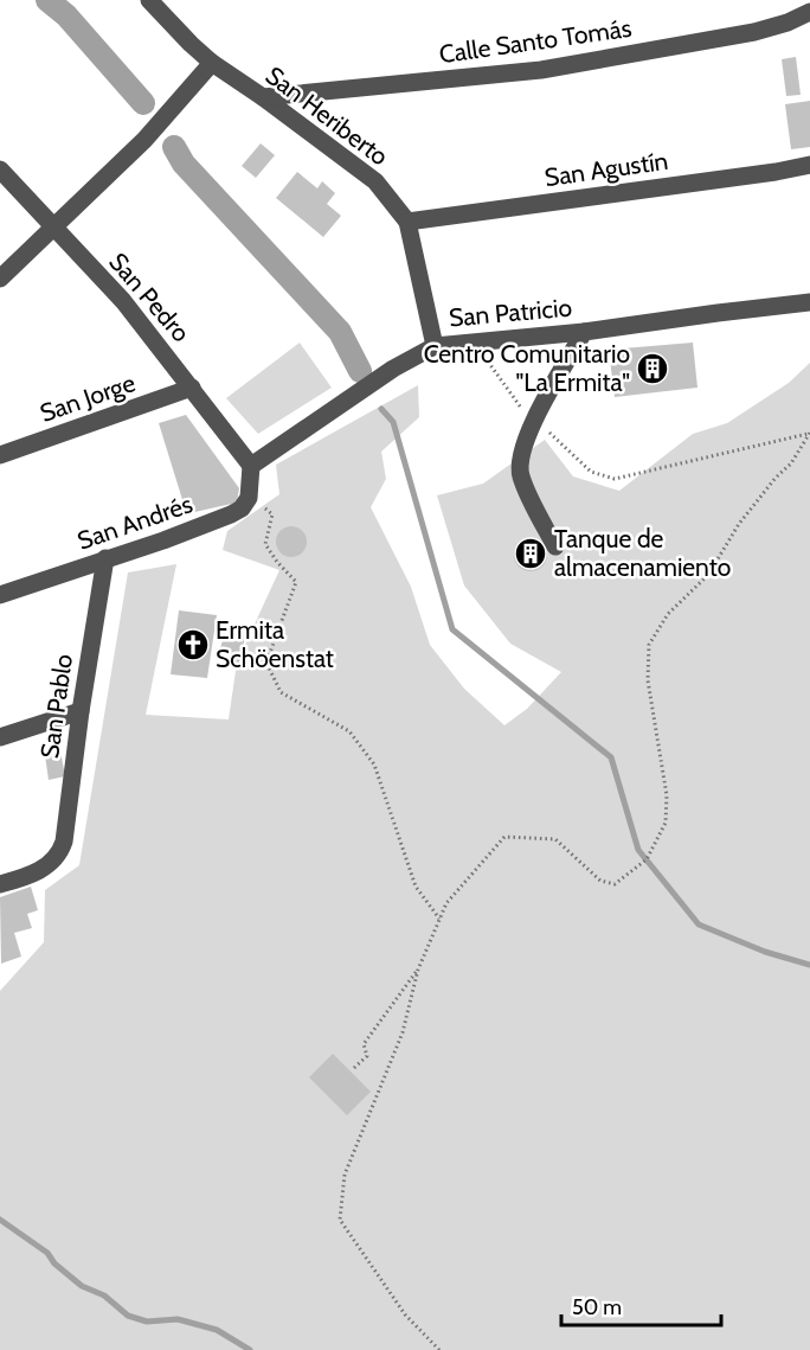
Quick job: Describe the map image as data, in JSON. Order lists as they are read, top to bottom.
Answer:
{
  "streets": {
    "street": [
      "Calle Santo Tomás",
      "San Heriberto",
      "San Agustín",
      "San Pedro",
      "San Patricio",
      "San Jorge",
      "San Andrés",
      "San Pablo"
    ]
  },
  "crossings": [
    ["Calle Santo Tomás", "San Heriberto"],
    ["San Heriberto", "San Agustín"],
    ["San Heriberto", "San Patricio"],
    ["San Pedro", "San Patricio"],
    ["San Pedro", "San Jorge"],
    ["San Andrés", "San Pablo"]
  ],
  "places": {
    "building": ["Centro Comunitario \"La Ermita\"", "Tanque de almacenamiento"],
    "church": ["Ermita Schöenstat"]
  },
  "scale_bar": "50 m"
}
